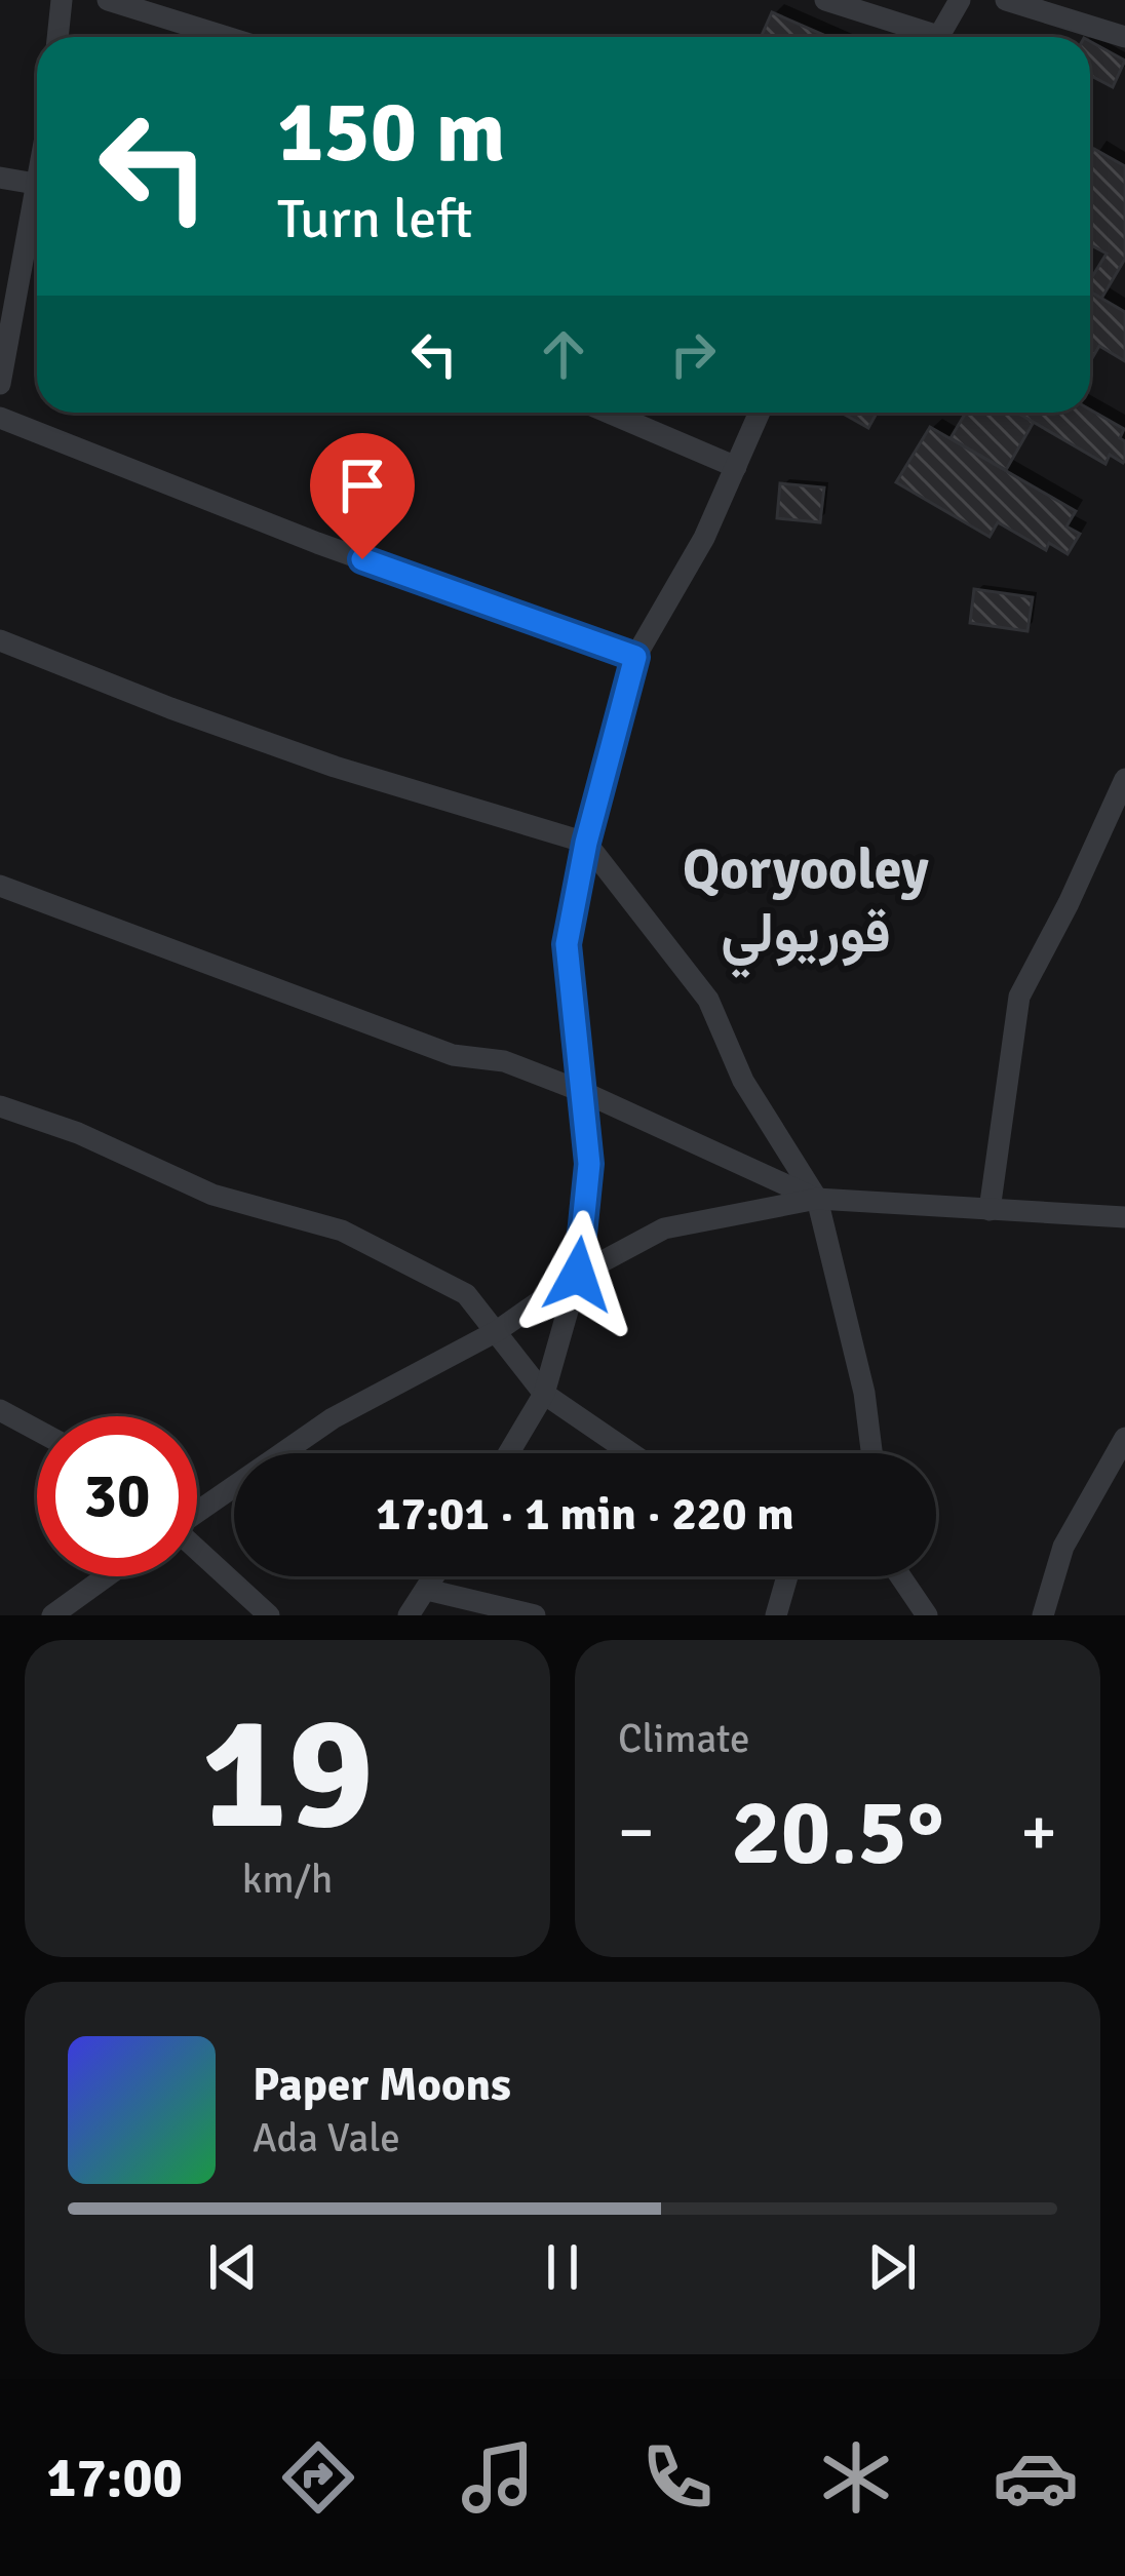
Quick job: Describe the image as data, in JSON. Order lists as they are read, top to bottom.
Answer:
{
  "districts": ["Qoryooley قوريولي"],
  "page": {
    "turn": ["150 m", "Turn left"],
    "limit": "30",
    "trip": "17:01 · 1 min · 220 m",
    "tile": [
      ["19", "km/h"],
      "Climate"
    ],
    "heat": ["−", "20.5°", "+"],
    "song": ["Paper Moons", "Ada Vale"],
    "tabs": "17:00"
  }
}
